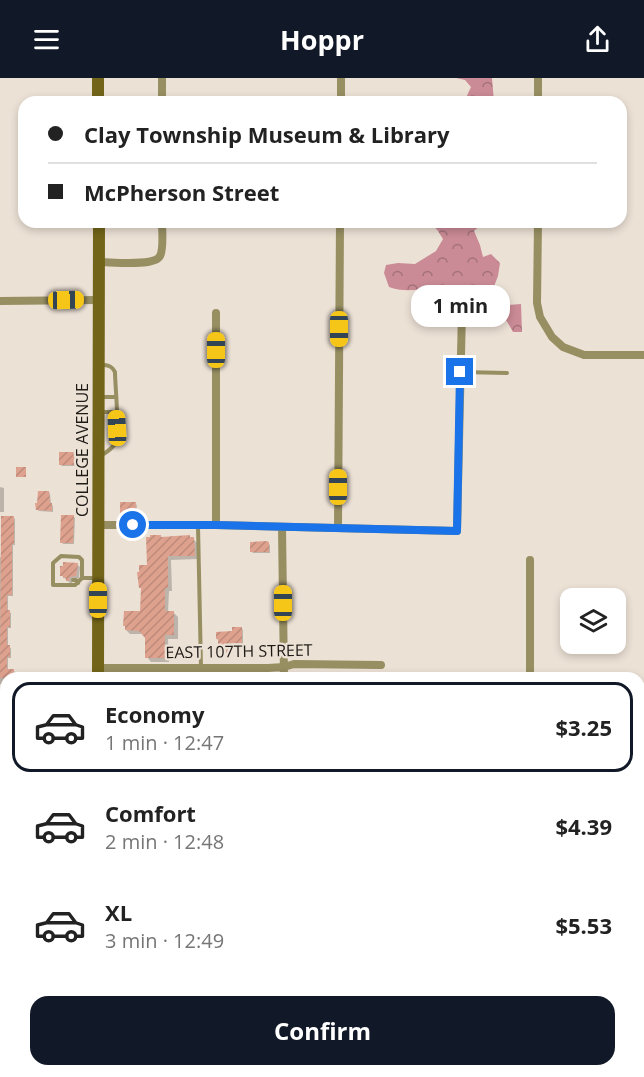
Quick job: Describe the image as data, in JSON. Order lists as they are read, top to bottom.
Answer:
{
  "streets": {
    "main road": ["COLLEGE AVENUE"],
    "street": ["EAST 107TH STREET"]
  },
  "page": {
    "header": "Hoppr",
    "banner": ["Clay Township Museum & Library", "McPherson Street"],
    "bubble": "1 min",
    "list": [
      {
        "name": "Economy",
        "note": "1 min · 12:47",
        "value": "$3.25"
      },
      {
        "name": "Comfort",
        "note": "2 min · 12:48",
        "value": "$4.39"
      },
      {
        "name": "XL",
        "note": "3 min · 12:49",
        "value": "$5.53"
      }
    ],
    "buttons": "Confirm"
  }
}
